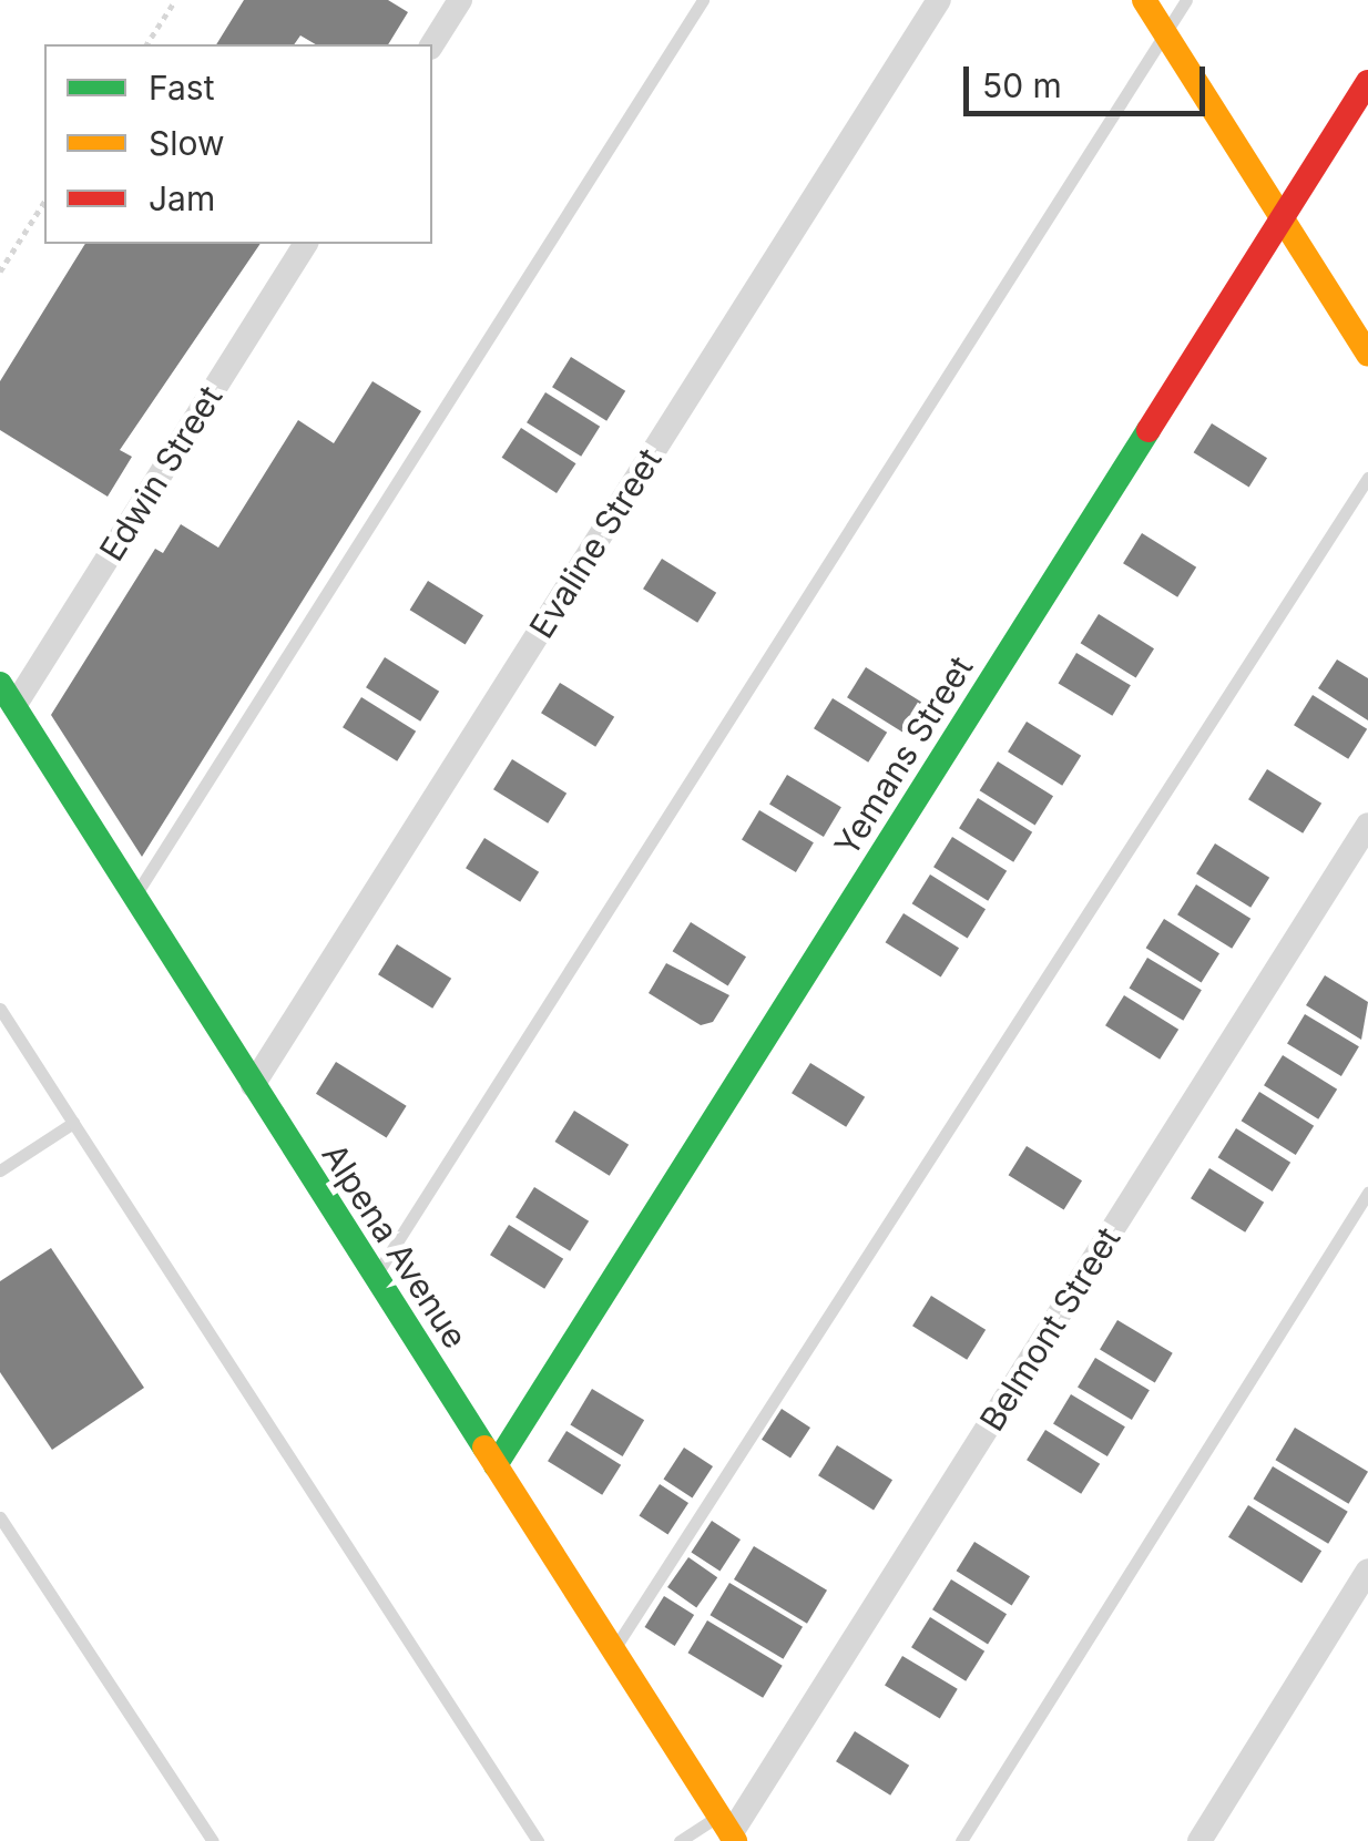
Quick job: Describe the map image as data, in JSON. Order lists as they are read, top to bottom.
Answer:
{
  "streets": {
    "street": [
      "Edwin Street",
      "Evaline Street",
      "Yemans Street",
      "Alpena Avenue",
      "Belmont Street"
    ]
  },
  "crossings": [
    ["Edwin Street", "Alpena Avenue"],
    ["Evaline Street", "Alpena Avenue"],
    ["Yemans Street", "Alpena Avenue"],
    ["Alpena Avenue", "Belmont Street"]
  ],
  "legend": ["Fast", "Slow", "Jam"],
  "scale_bar": "50 m"
}
